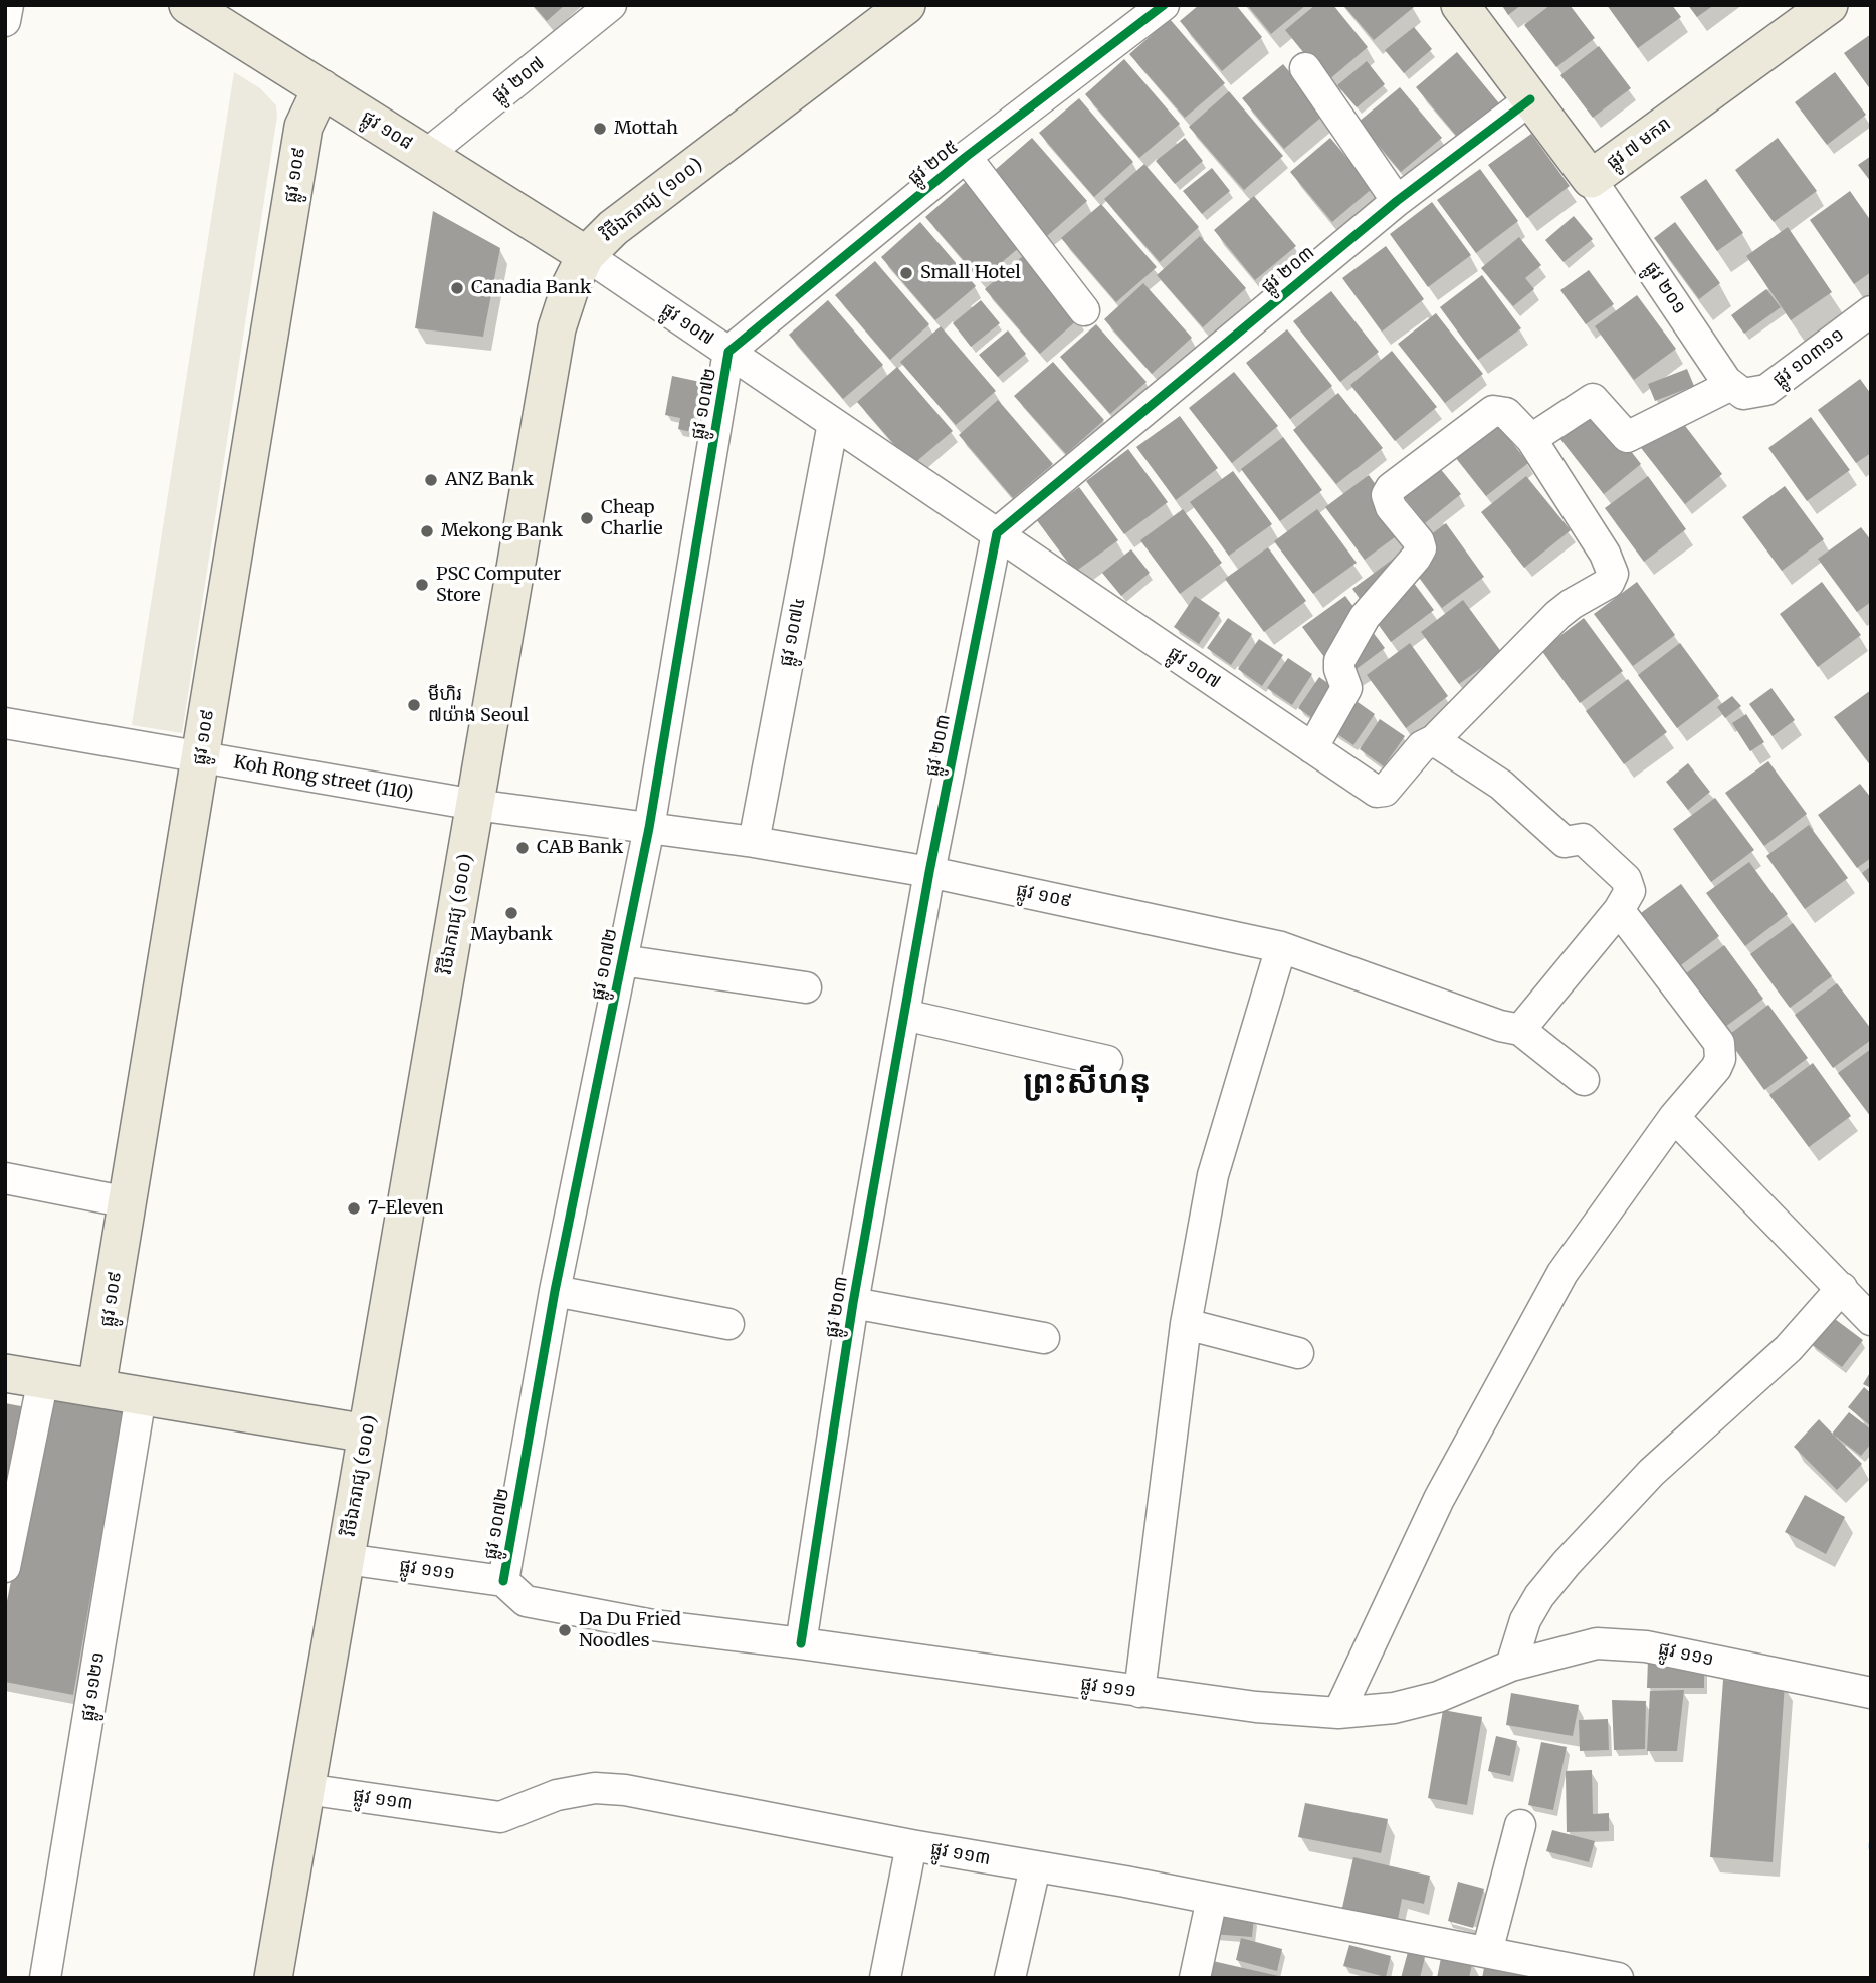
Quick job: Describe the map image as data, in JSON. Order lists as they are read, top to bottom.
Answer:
{
  "streets": {
    "main road": [
      "ផ្លូវ ១០៨",
      "ផ្លូវ ៧ មករា",
      "ផ្លូវ ១០៩",
      "វិថីឯករាជ្យ (១០០)"
    ],
    "street": [
      "ផ្លូវ ២០៧",
      "ផ្លូវ ២០៥",
      "ផ្លូវ ២០៣",
      "ផ្លូវ ២០១",
      "ផ្លូវ ១០៧",
      "ផ្លូវ ១០៣១១",
      "ផ្លូវ ១០៧២",
      "ផ្លូវ ១០៧៤",
      "Koh Rong street (110)",
      "ផ្លូវ ១១១",
      "ផ្លូវ ១១២១",
      "ផ្លូវ ១១៣"
    ]
  },
  "crossings": [
    ["ផ្លូវ ២០៧", "ផ្លូវ ១០៨"],
    ["ផ្លូវ ១០៨", "ផ្លូវ ១០៩"],
    ["ផ្លូវ ១០៨", "វិថីឯករាជ្យ (១០០)"],
    ["ផ្លូវ ១០៨", "ផ្លូវ ១០៧"],
    ["ផ្លូវ ៧ មករា", "ផ្លូវ ២០៣"],
    ["ផ្លូវ ៧ មករា", "ផ្លូវ ២០១"],
    ["ផ្លូវ ២០៥", "ផ្លូវ ១០៧"],
    ["ផ្លូវ ២០៥", "ផ្លូវ ១០៧២"],
    ["ផ្លូវ ១០៩", "វិថីឯករាជ្យ (១០០)"],
    ["ផ្លូវ ១០៩", "ផ្លូវ ២០៣"],
    ["ផ្លូវ ១០៩", "ផ្លូវ ១០៧២"],
    ["ផ្លូវ ១០៩", "ផ្លូវ ១០៧៤"],
    ["ផ្លូវ ១០៩", "Koh Rong street (110)"],
    ["វិថីឯករាជ្យ (១០០)", "ផ្លូវ ១០៧"],
    ["វិថីឯករាជ្យ (១០០)", "Koh Rong street (110)"],
    ["វិថីឯករាជ្យ (១០០)", "ផ្លូវ ១១១"],
    ["វិថីឯករាជ្យ (១០០)", "ផ្លូវ ១១៣"],
    ["ផ្លូវ ២០៣", "ផ្លូវ ១០៧"],
    ["ផ្លូវ ២០៣", "ផ្លូវ ១១១"],
    ["ផ្លូវ ២០១", "ផ្លូវ ១០៣១១"],
    ["ផ្លូវ ១០៧", "ផ្លូវ ១០៧២"],
    ["ផ្លូវ ១០៧", "ផ្លូវ ១០៧៤"],
    ["ផ្លូវ ១០៧២", "ផ្លូវ ១១១"]
  ],
  "districts": ["ព្រះសីហនុ"],
  "places": [
    "Mottah",
    "Small Hotel",
    "Canadia Bank",
    "ANZ Bank",
    "Cheap Charlie",
    "Mekong Bank",
    "PSC Computer Store",
    "មីហិរ ៧យ៉ាង Seoul",
    "CAB Bank",
    "Maybank",
    "7-Eleven",
    "Da Du Fried Noodles"
  ]
}
